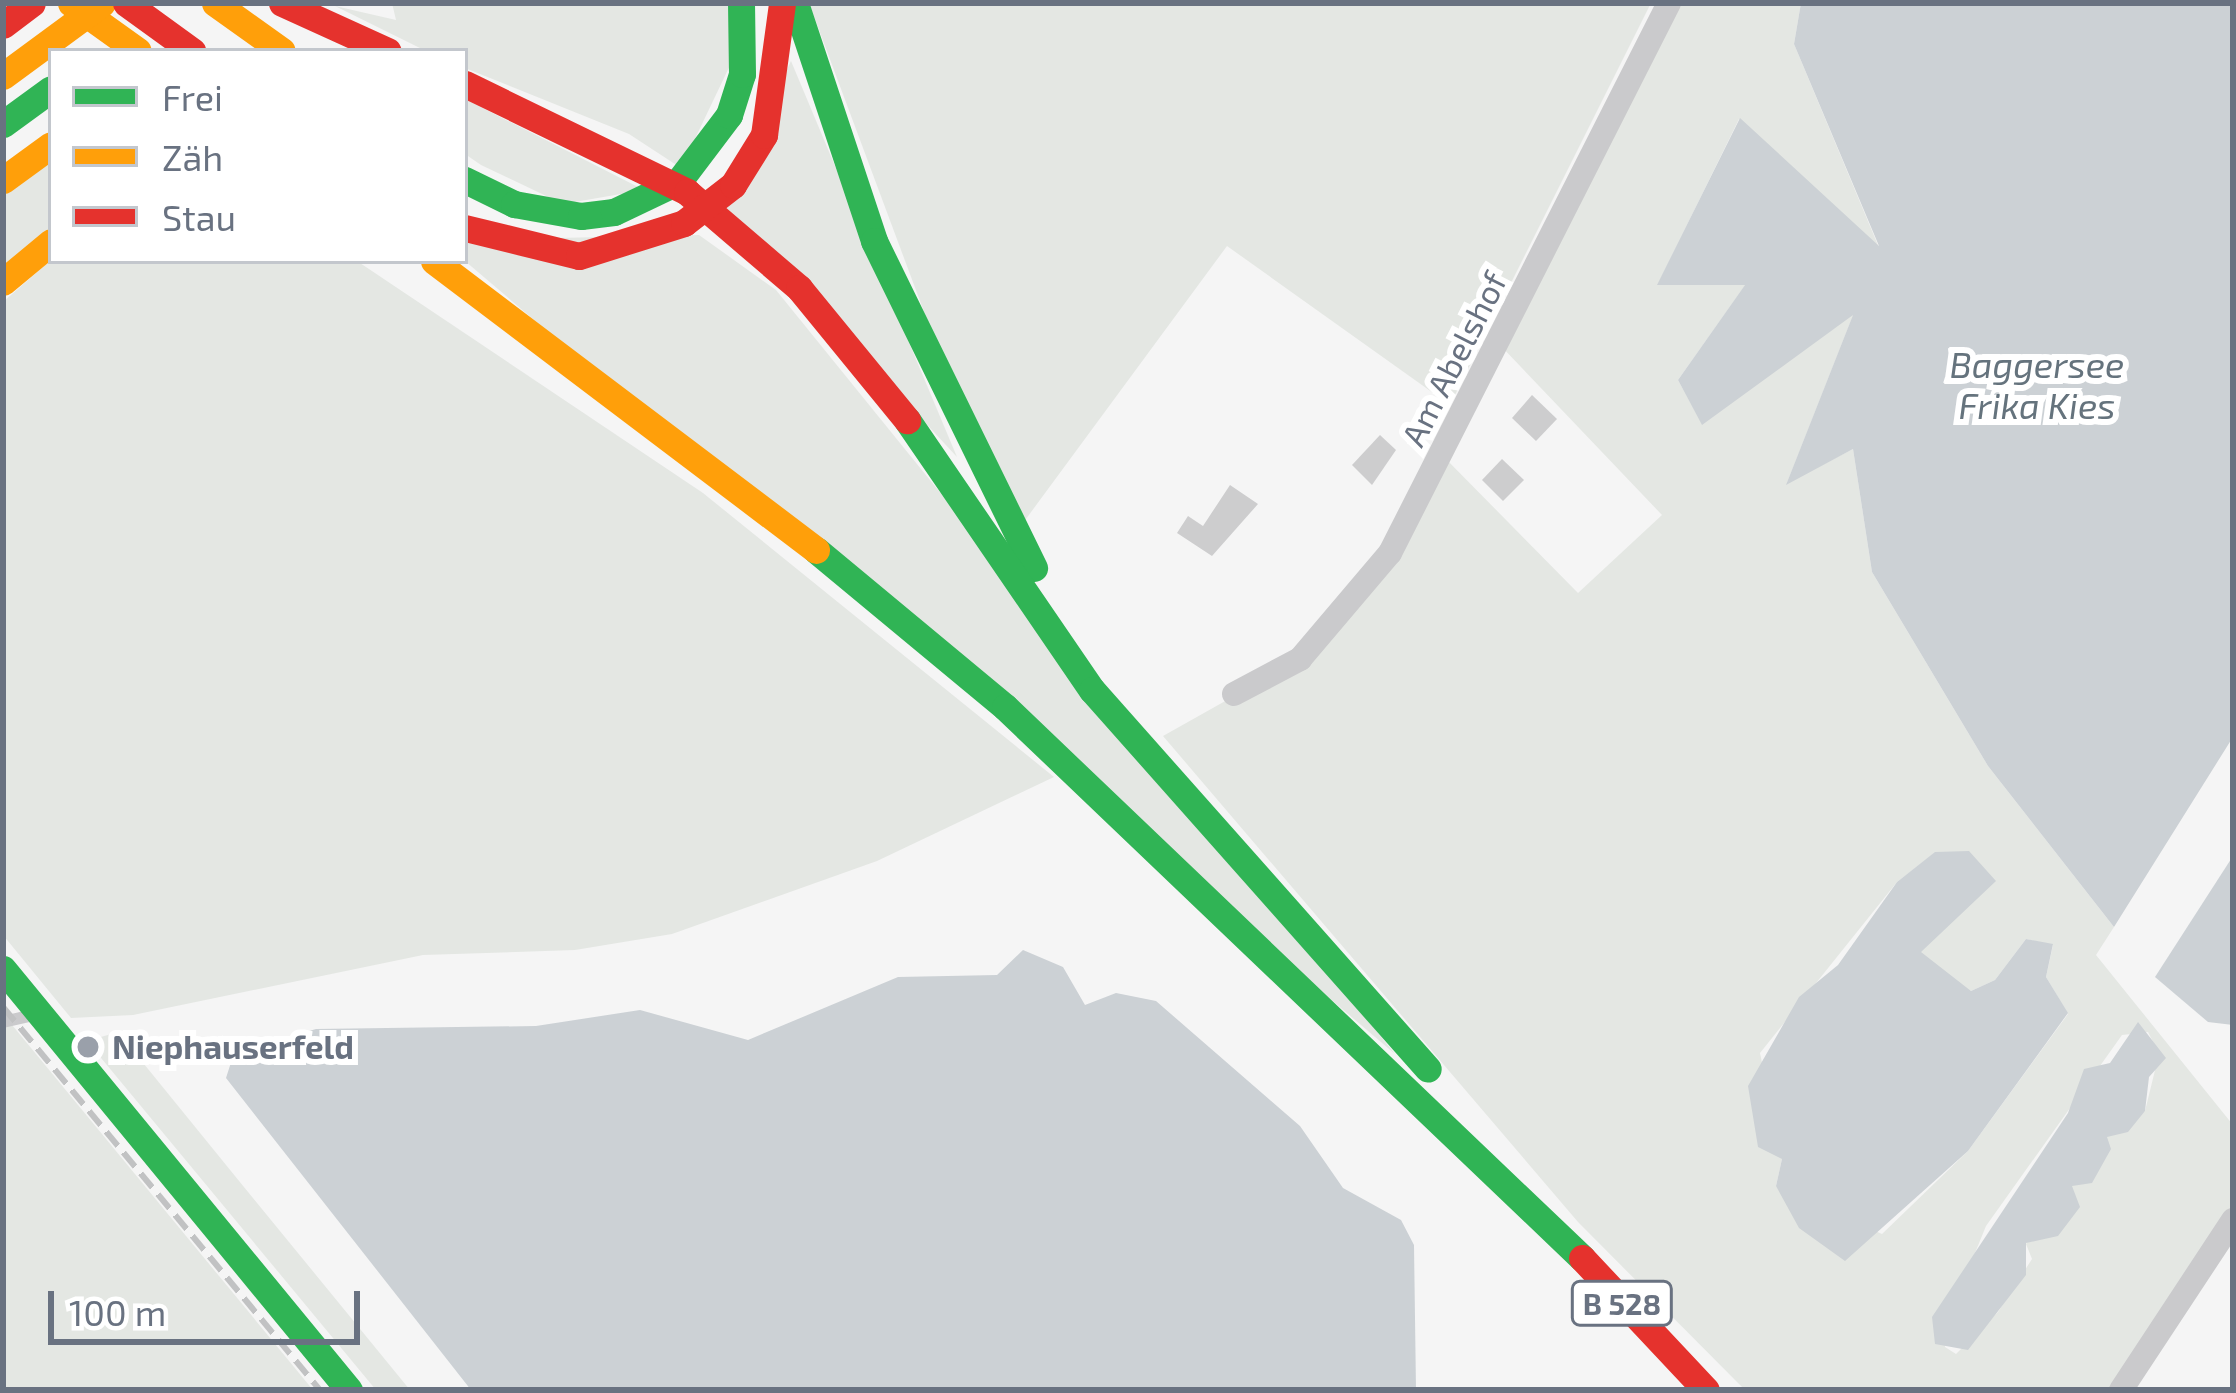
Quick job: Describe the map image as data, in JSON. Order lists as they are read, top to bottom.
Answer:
{
  "streets": {
    "main road": ["B 528"],
    "street": ["Am Abelshof"]
  },
  "water": ["Baggersee Frika Kies"],
  "places": ["Niephauserfeld"],
  "legend": ["Frei", "Zäh", "Stau"],
  "scale_bar": "100 m"
}
